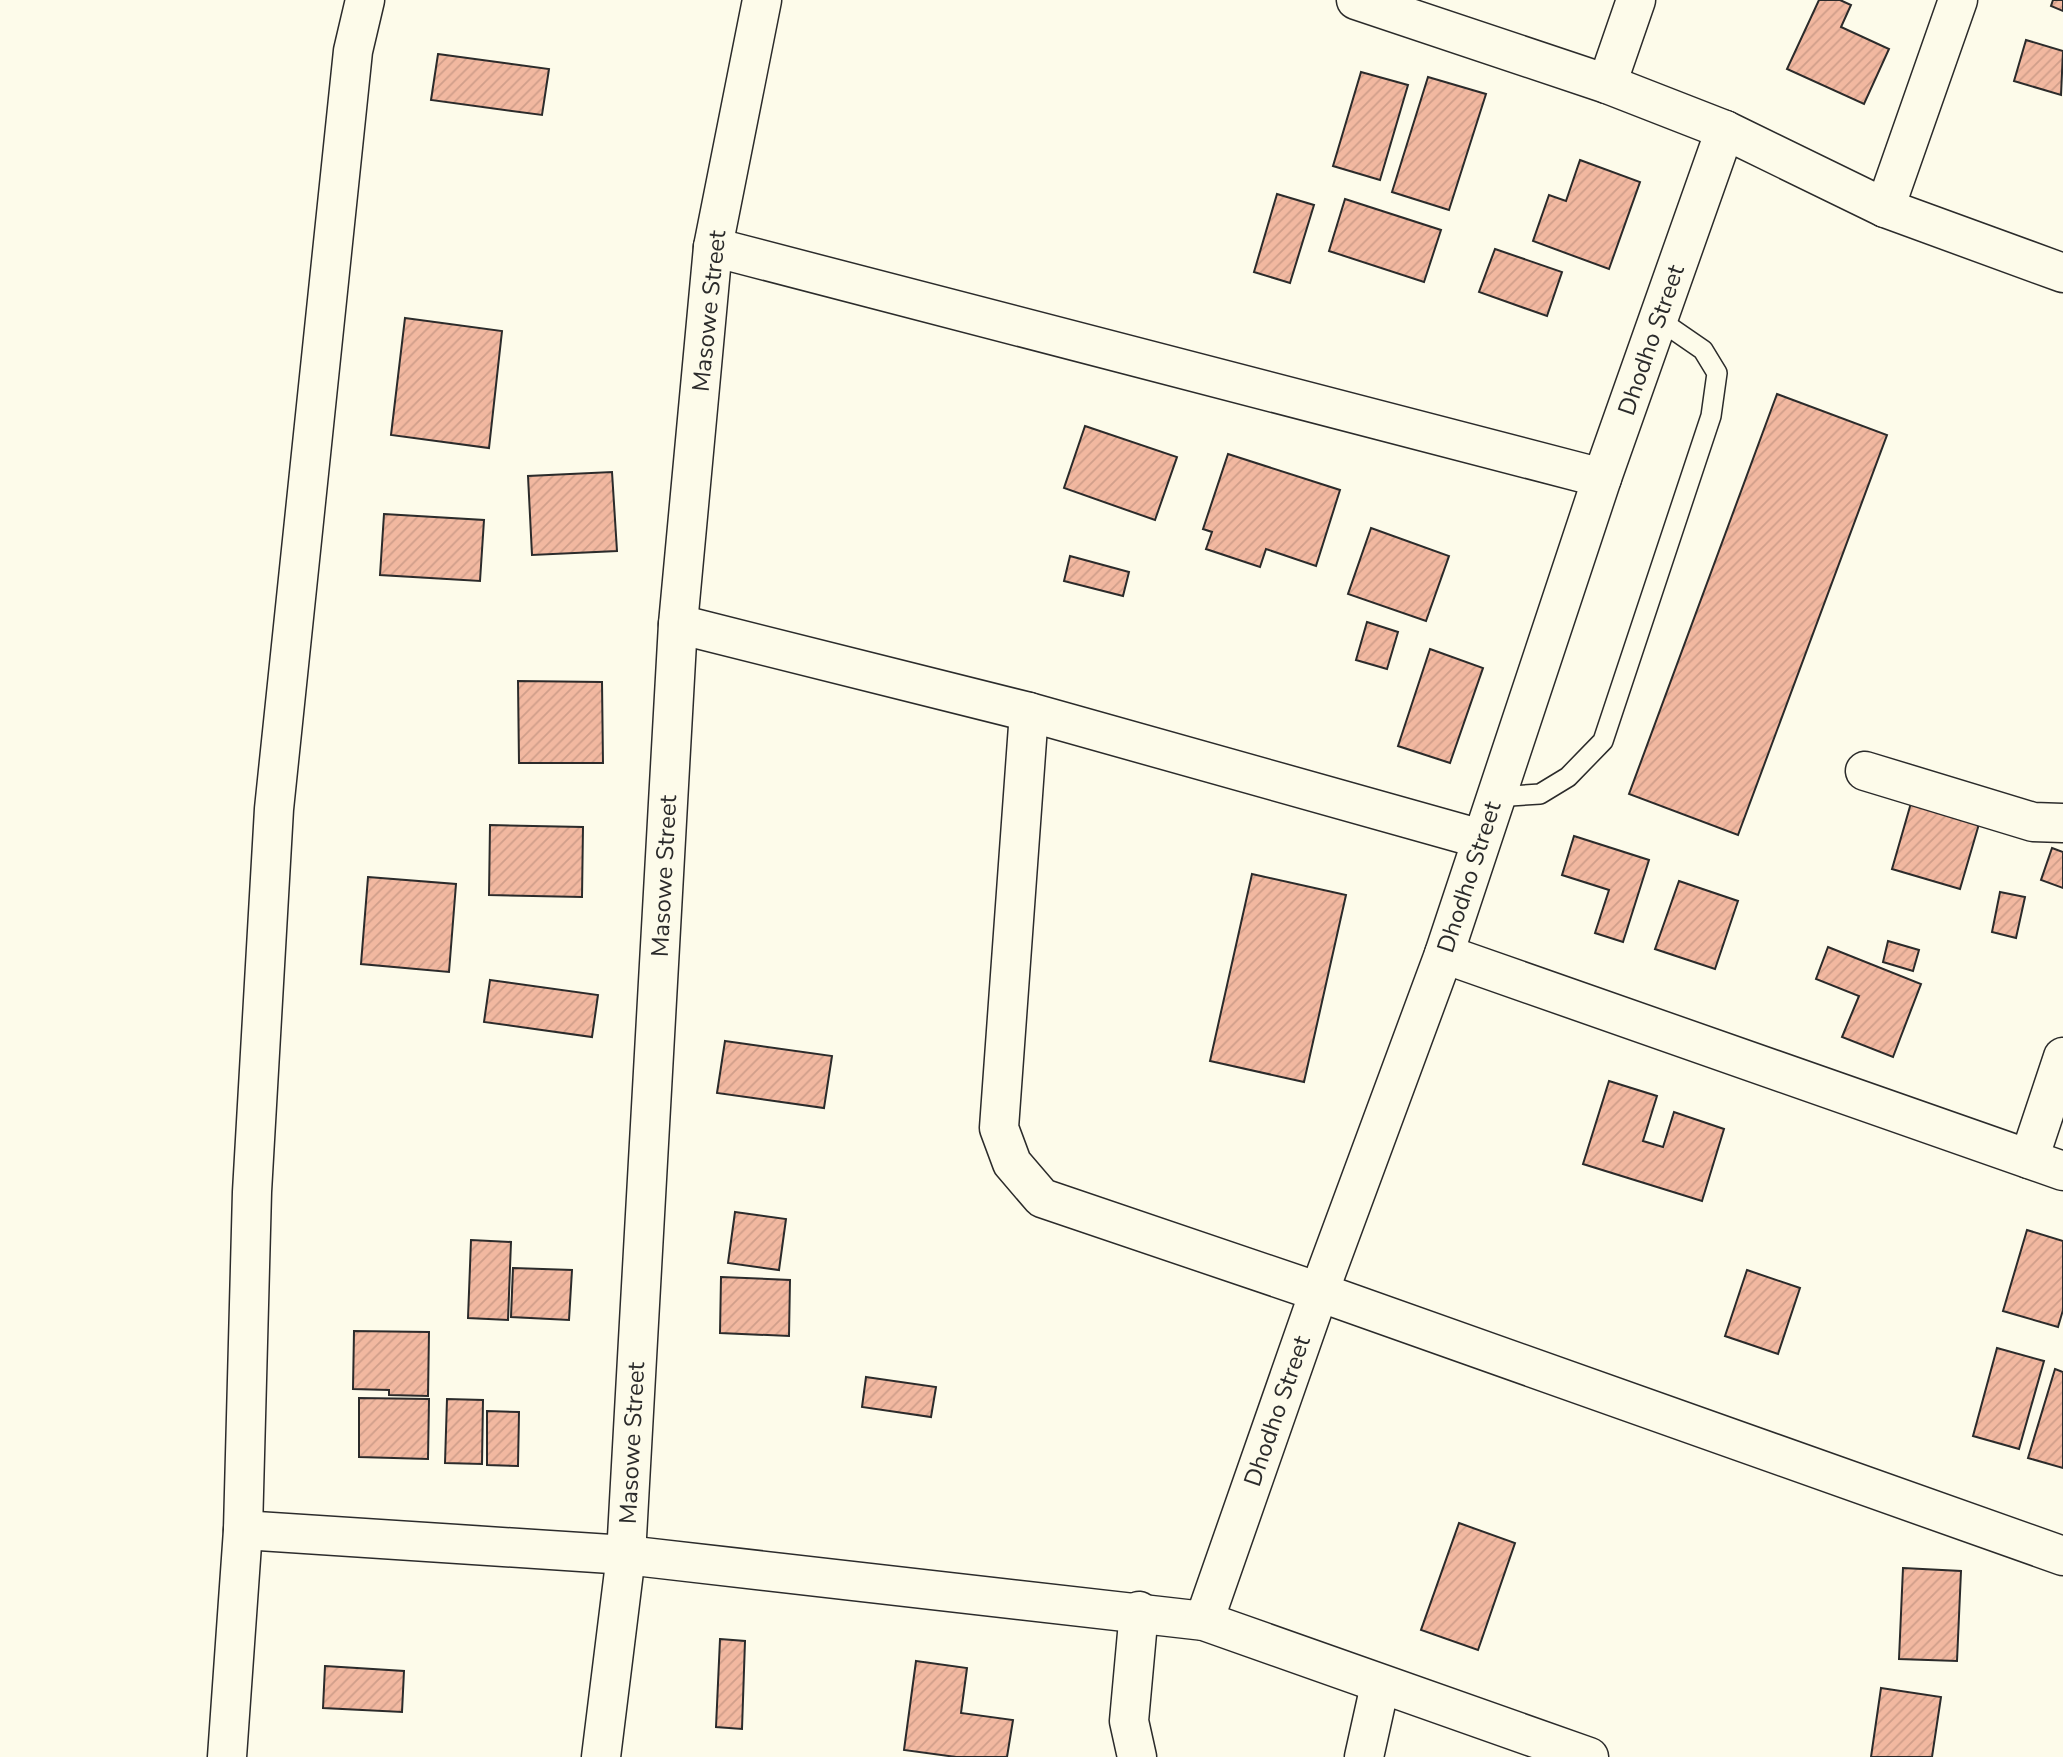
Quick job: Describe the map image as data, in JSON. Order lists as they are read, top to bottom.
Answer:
{
  "streets": {
    "street": ["Masowe Street", "Dhodho Street"]
  }
}
